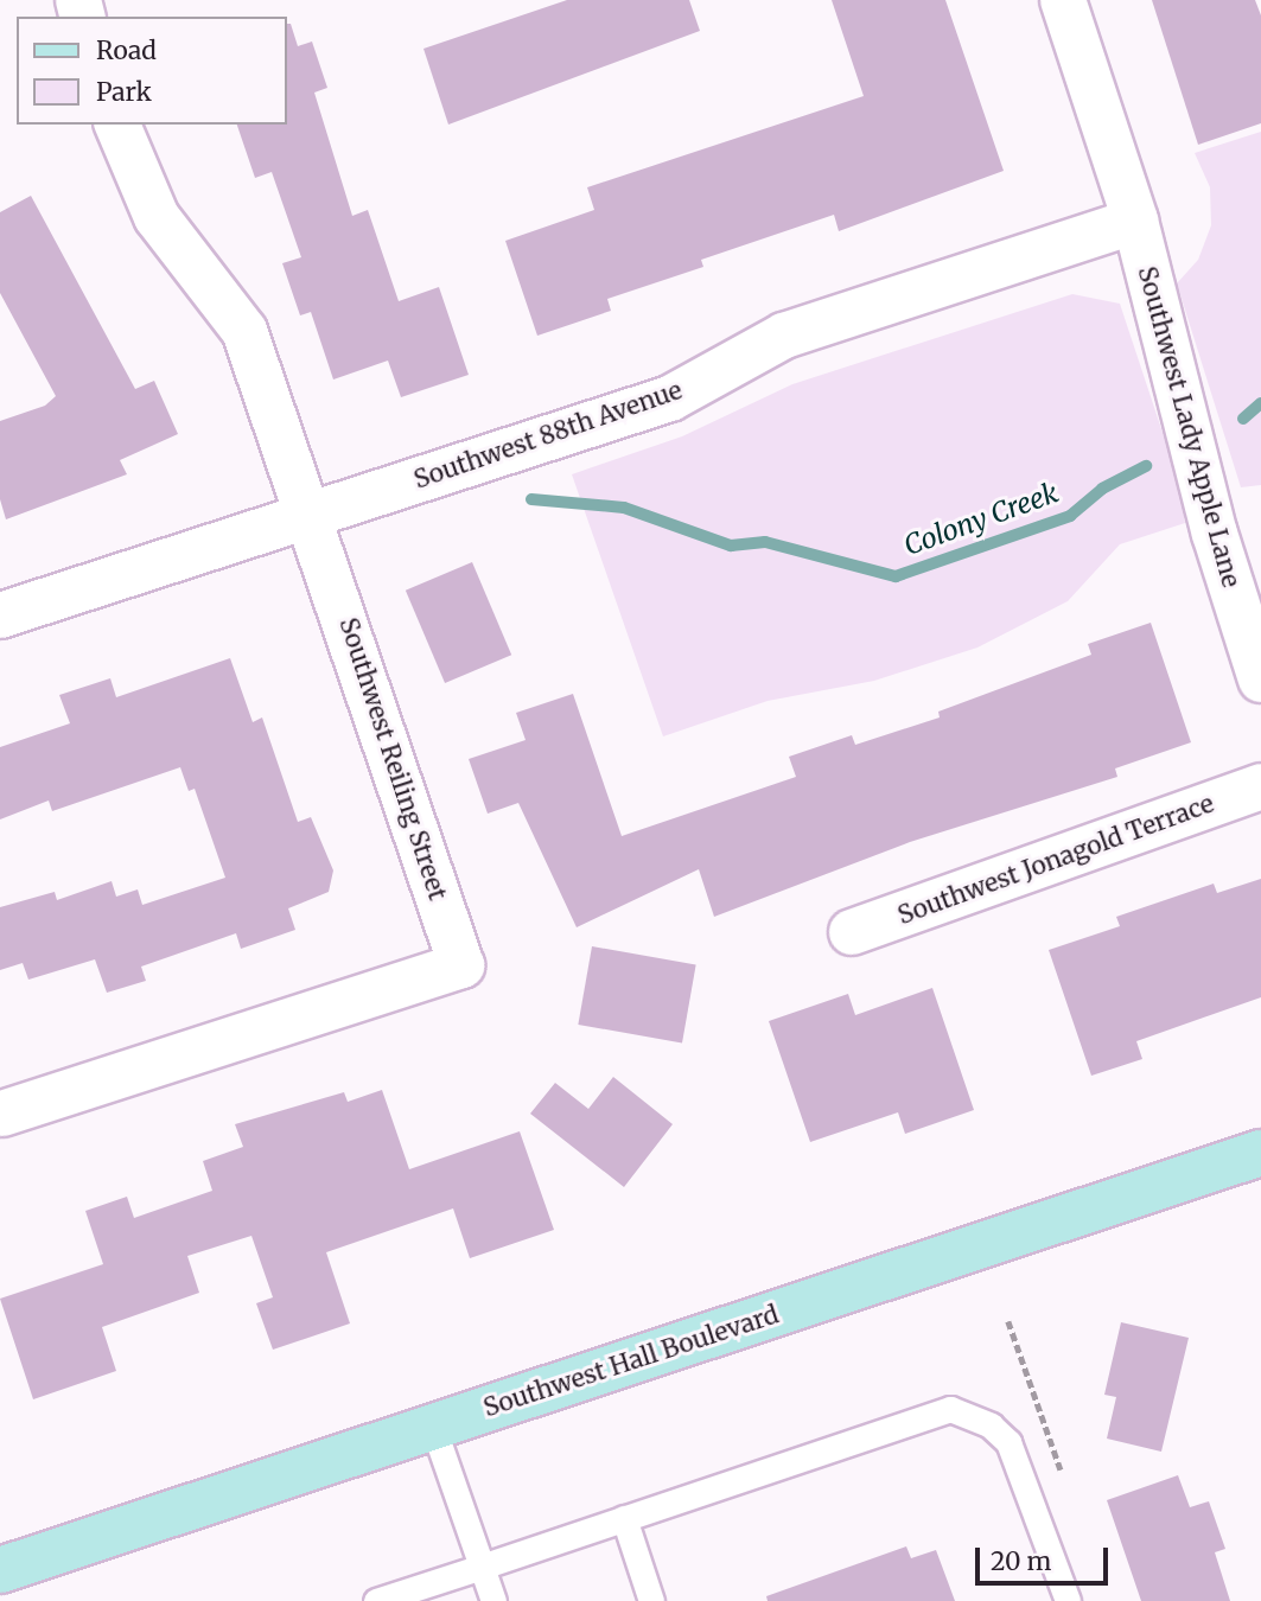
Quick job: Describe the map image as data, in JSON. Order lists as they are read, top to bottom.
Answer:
{
  "streets": {
    "main road": ["Southwest Hall Boulevard"],
    "street": [
      "Southwest Lady Apple Lane",
      "Southwest 88th Avenue",
      "Southwest Reiling Street",
      "Southwest Jonagold Terrace"
    ]
  },
  "crossings": [
    ["Southwest Lady Apple Lane", "Southwest 88th Avenue"],
    ["Southwest 88th Avenue", "Southwest Reiling Street"]
  ],
  "water": ["Colony Creek"],
  "legend": ["Road", "Park"],
  "scale_bar": "20 m"
}
